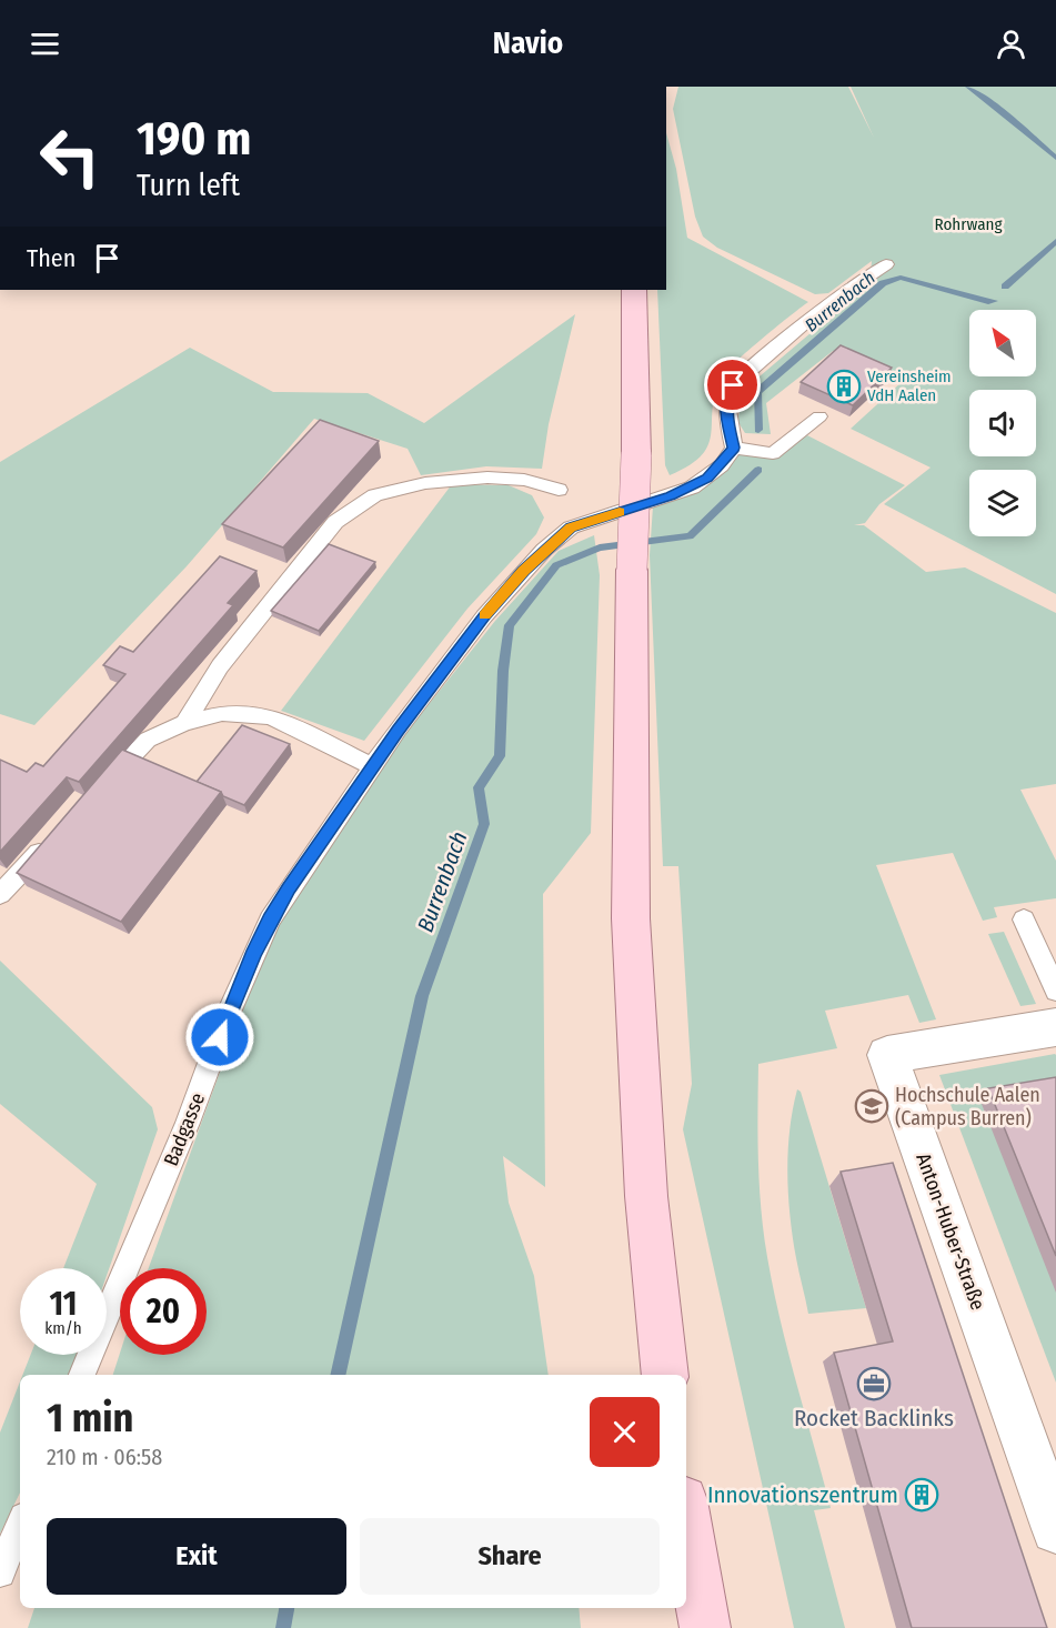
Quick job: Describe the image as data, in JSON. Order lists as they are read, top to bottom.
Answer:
{
  "streets": {
    "street": ["Anton-Huber-Straße"],
    "lane": ["Badgasse"]
  },
  "water": ["Burrenbach"],
  "parks": ["Rohrwang"],
  "places": {
    "building": ["Vereinsheim VdH Aalen", "Innovationszentrum"],
    "school or university": ["Hochschule Aalen (Campus Burren)"],
    "office": ["Rocket Backlinks"]
  },
  "north": "top left",
  "page": {
    "header": "Navio",
    "turn": ["190 m", "Turn left"],
    "then": "Then",
    "speed": "11 km/h",
    "limit": "20",
    "heading": ["1 min", "210 m · 06:58"],
    "buttons": ["Exit", "Share"]
  }
}
